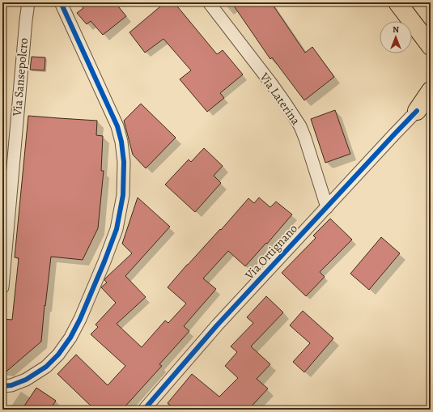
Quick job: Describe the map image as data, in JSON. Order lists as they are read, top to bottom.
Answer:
{
  "streets": {
    "street": ["Via Sansepolcro", "Via Laterina", "Via Ortignano"]
  },
  "crossings": [
    ["Via Laterina", "Via Ortignano"]
  ],
  "north": "top"
}
